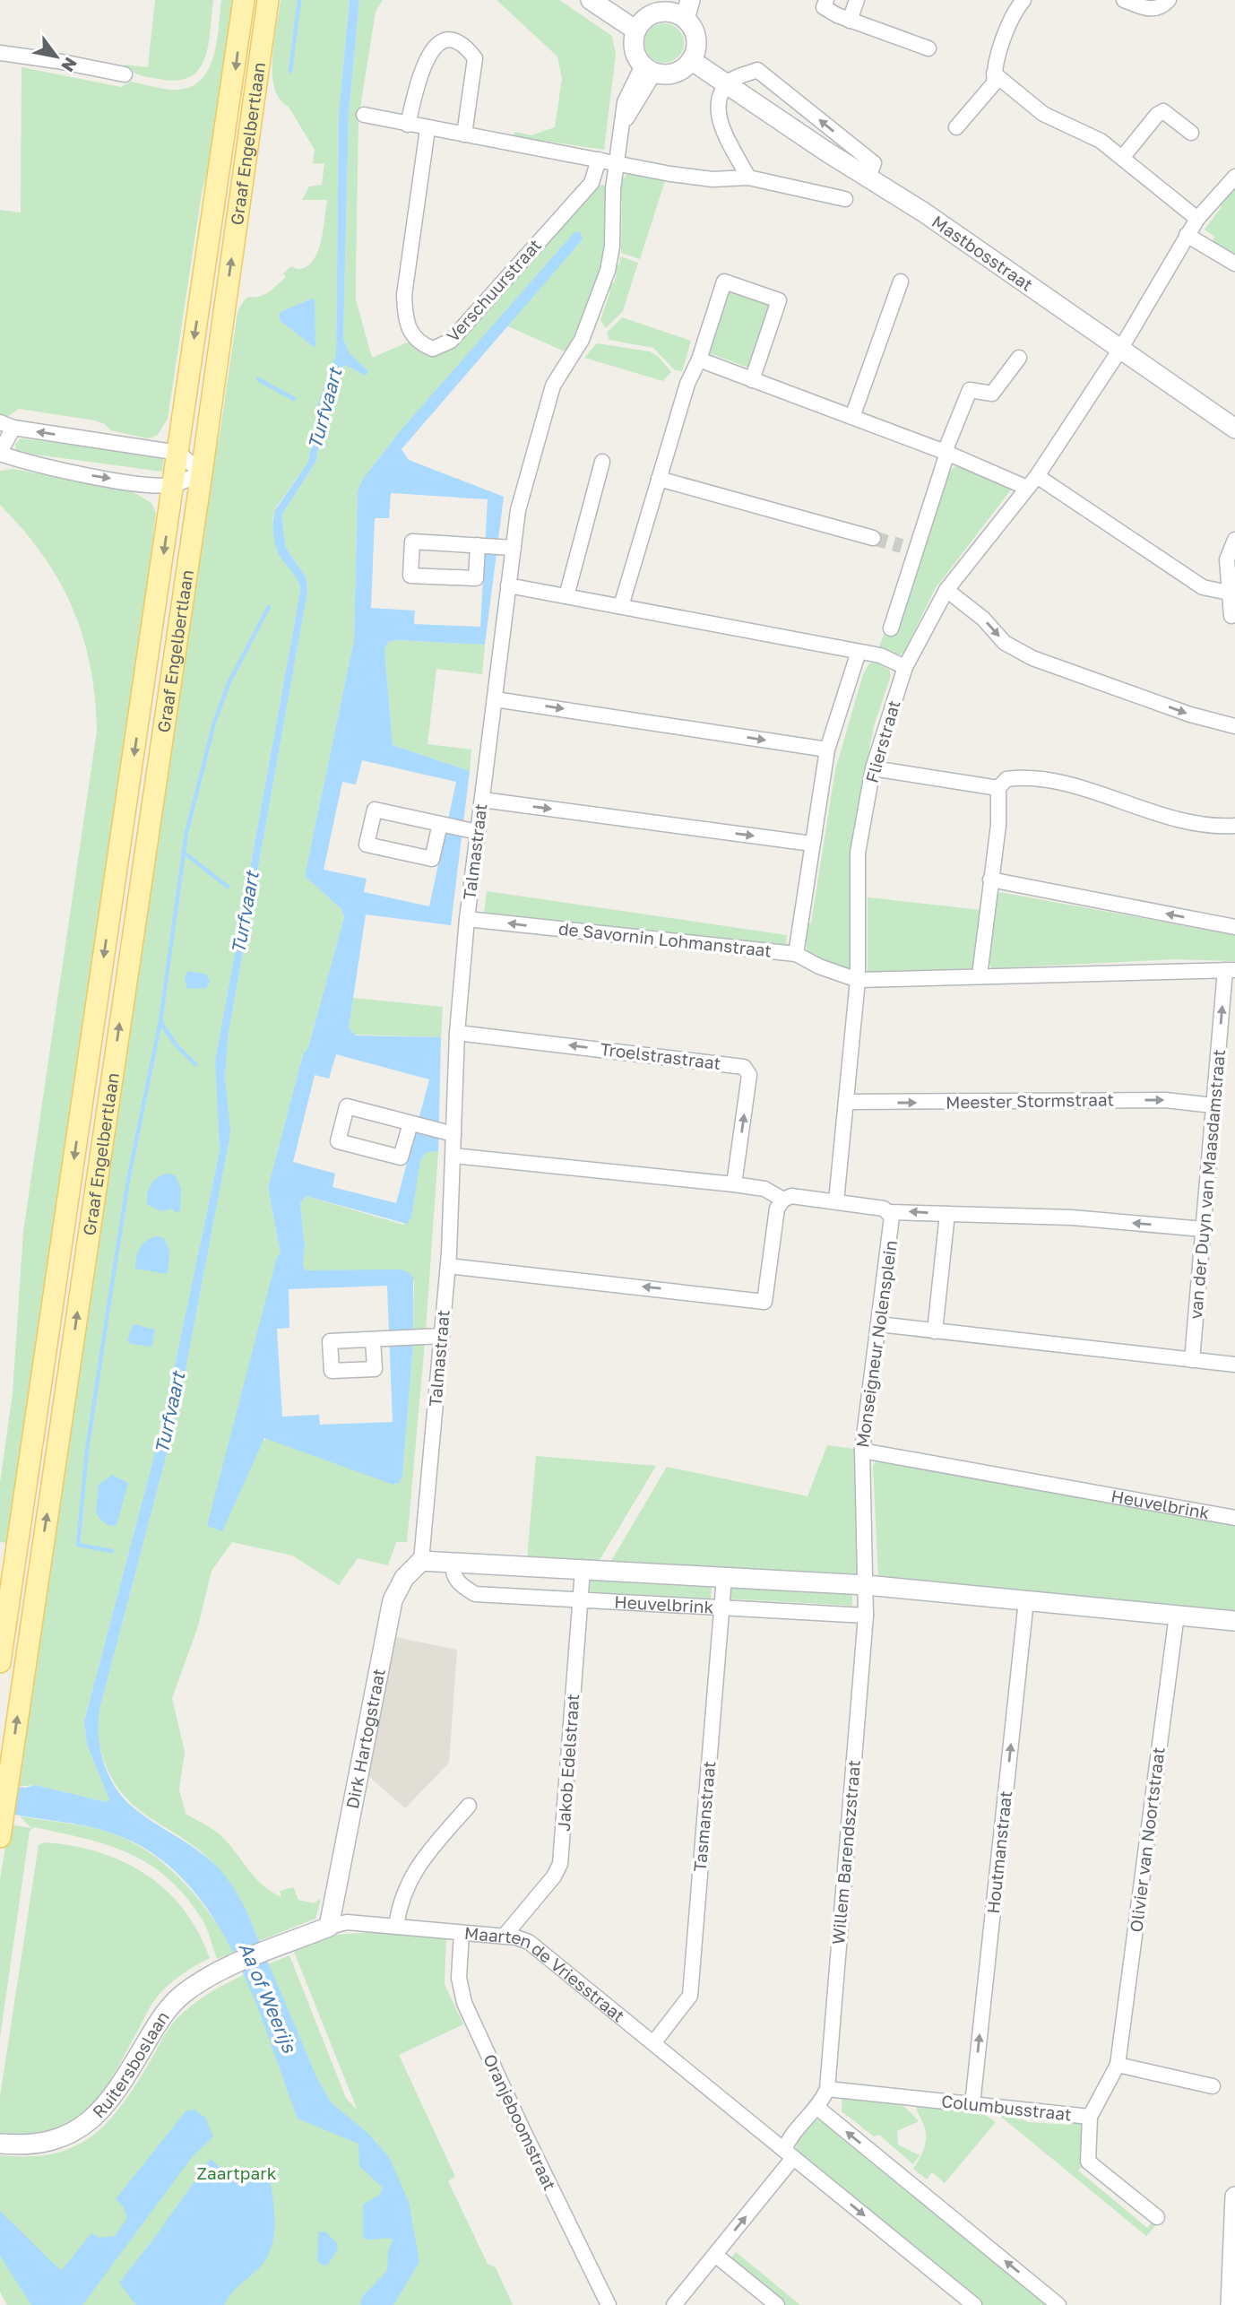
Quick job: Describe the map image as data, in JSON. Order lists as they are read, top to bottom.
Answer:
{
  "streets": {
    "main road": ["Graaf Engelbertlaan"],
    "street": [
      "Mastbosstraat",
      "Verschuurstraat",
      "Flierstraat",
      "Talmastraat",
      "de Savornin Lohmanstraat",
      "Troelstrastraat",
      "Meester Stormstraat",
      "van der Duyn van Maasdamstraat",
      "Monseigneur Nolensplein",
      "Heuvelbrink",
      "Dirk Hartogstraat",
      "Jakob Edelstraat",
      "Tasmanstraat",
      "Olivier van Noortstraat",
      "Willem Barendszstraat",
      "Houtmanstraat",
      "Maarten de Vriesstraat",
      "Ruitersboslaan",
      "Columbusstraat",
      "Oranjeboomstraat"
    ]
  },
  "crossings": [
    ["Mastbosstraat", "Flierstraat"],
    ["Mastbosstraat", "Talmastraat"],
    ["Flierstraat", "de Savornin Lohmanstraat"],
    ["Flierstraat", "Meester Stormstraat"],
    ["Talmastraat", "de Savornin Lohmanstraat"],
    ["Talmastraat", "Troelstrastraat"],
    ["Talmastraat", "Heuvelbrink"],
    ["Talmastraat", "Dirk Hartogstraat"],
    ["Meester Stormstraat", "van der Duyn van Maasdamstraat"],
    ["Monseigneur Nolensplein", "Heuvelbrink"],
    ["Heuvelbrink", "Dirk Hartogstraat"],
    ["Heuvelbrink", "Jakob Edelstraat"],
    ["Heuvelbrink", "Tasmanstraat"],
    ["Heuvelbrink", "Olivier van Noortstraat"],
    ["Heuvelbrink", "Willem Barendszstraat"],
    ["Heuvelbrink", "Houtmanstraat"],
    ["Dirk Hartogstraat", "Maarten de Vriesstraat"],
    ["Jakob Edelstraat", "Maarten de Vriesstraat"],
    ["Tasmanstraat", "Maarten de Vriesstraat"],
    ["Willem Barendszstraat", "Columbusstraat"],
    ["Houtmanstraat", "Columbusstraat"],
    ["Maarten de Vriesstraat", "Ruitersboslaan"],
    ["Maarten de Vriesstraat", "Oranjeboomstraat"]
  ],
  "one_way": ["Houtmanstraat"],
  "water": ["Turfvaart", "Aa of Weerijs"],
  "parks": ["Zaartpark"],
  "north": "bottom right"
}
